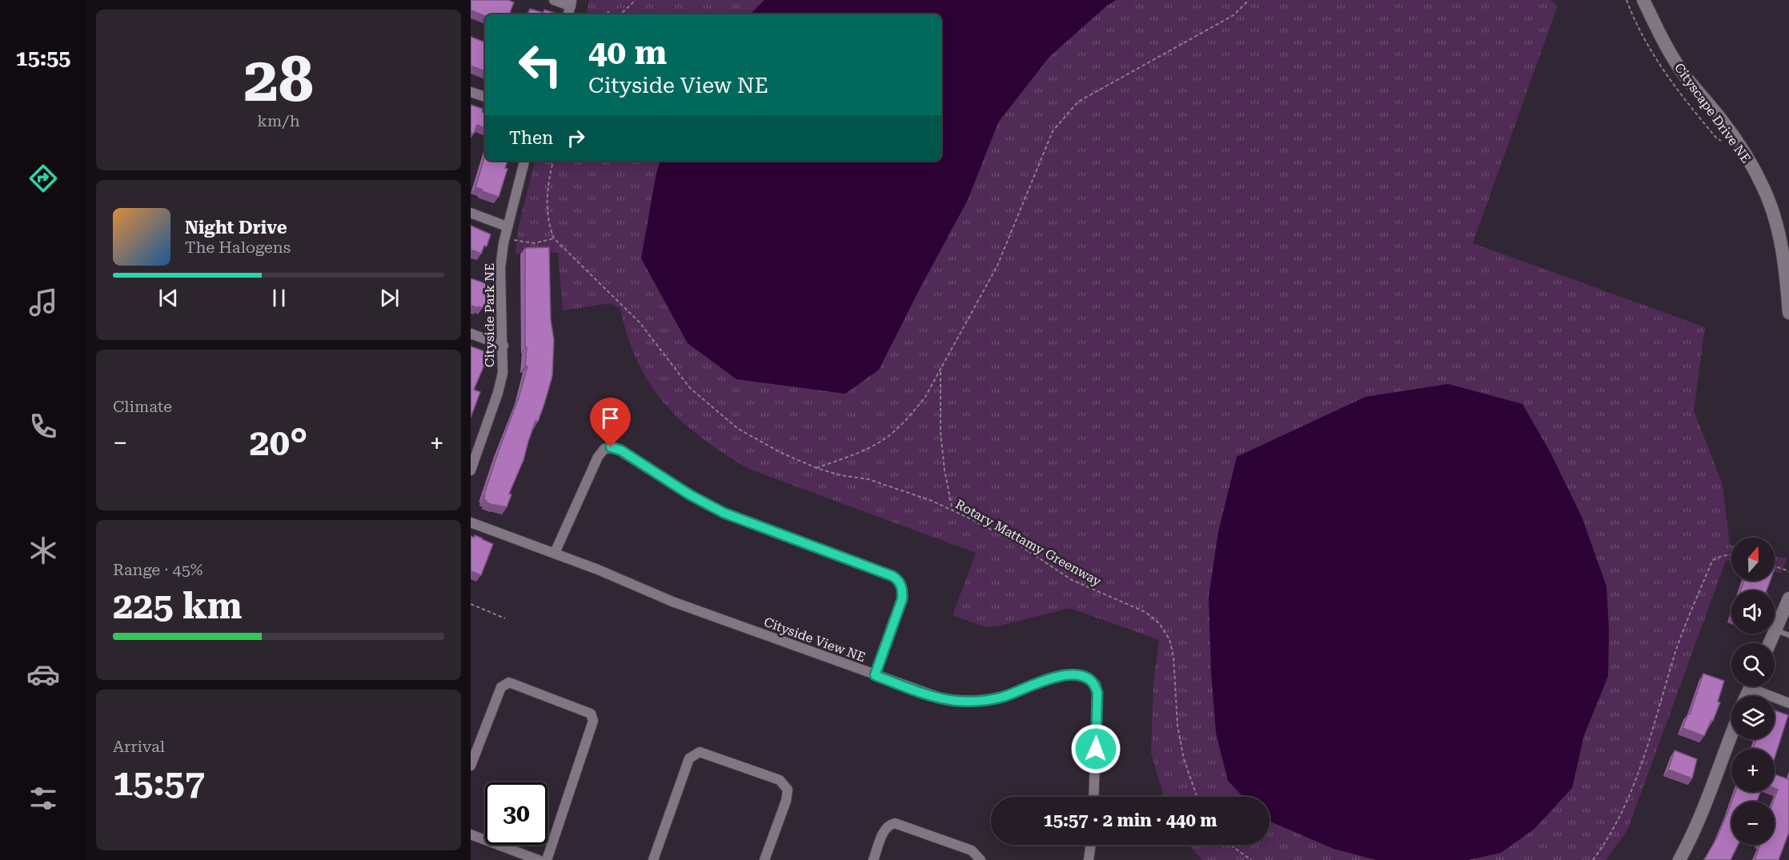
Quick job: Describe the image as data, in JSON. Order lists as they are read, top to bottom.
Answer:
{
  "streets": {
    "street": ["Cityscape Drive NE", "Cityside Park NE", "Cityside View NE"],
    "path": ["Rotary Mattamy Greenway"]
  },
  "north": "top",
  "page": {
    "tabs": "15:55",
    "tile": [
      ["28", "km/h"],
      "Climate",
      ["Range · 45%", "225 km"],
      ["Arrival", "15:57"]
    ],
    "turn": ["40 m", "Cityside View NE"],
    "then": "Then",
    "song": ["Night Drive", "The Halogens"],
    "heat": ["−", "20°", "+"],
    "map_buttons": ["+", "−"],
    "limit": "30",
    "trip": "15:57 · 2 min · 440 m"
  }
}
